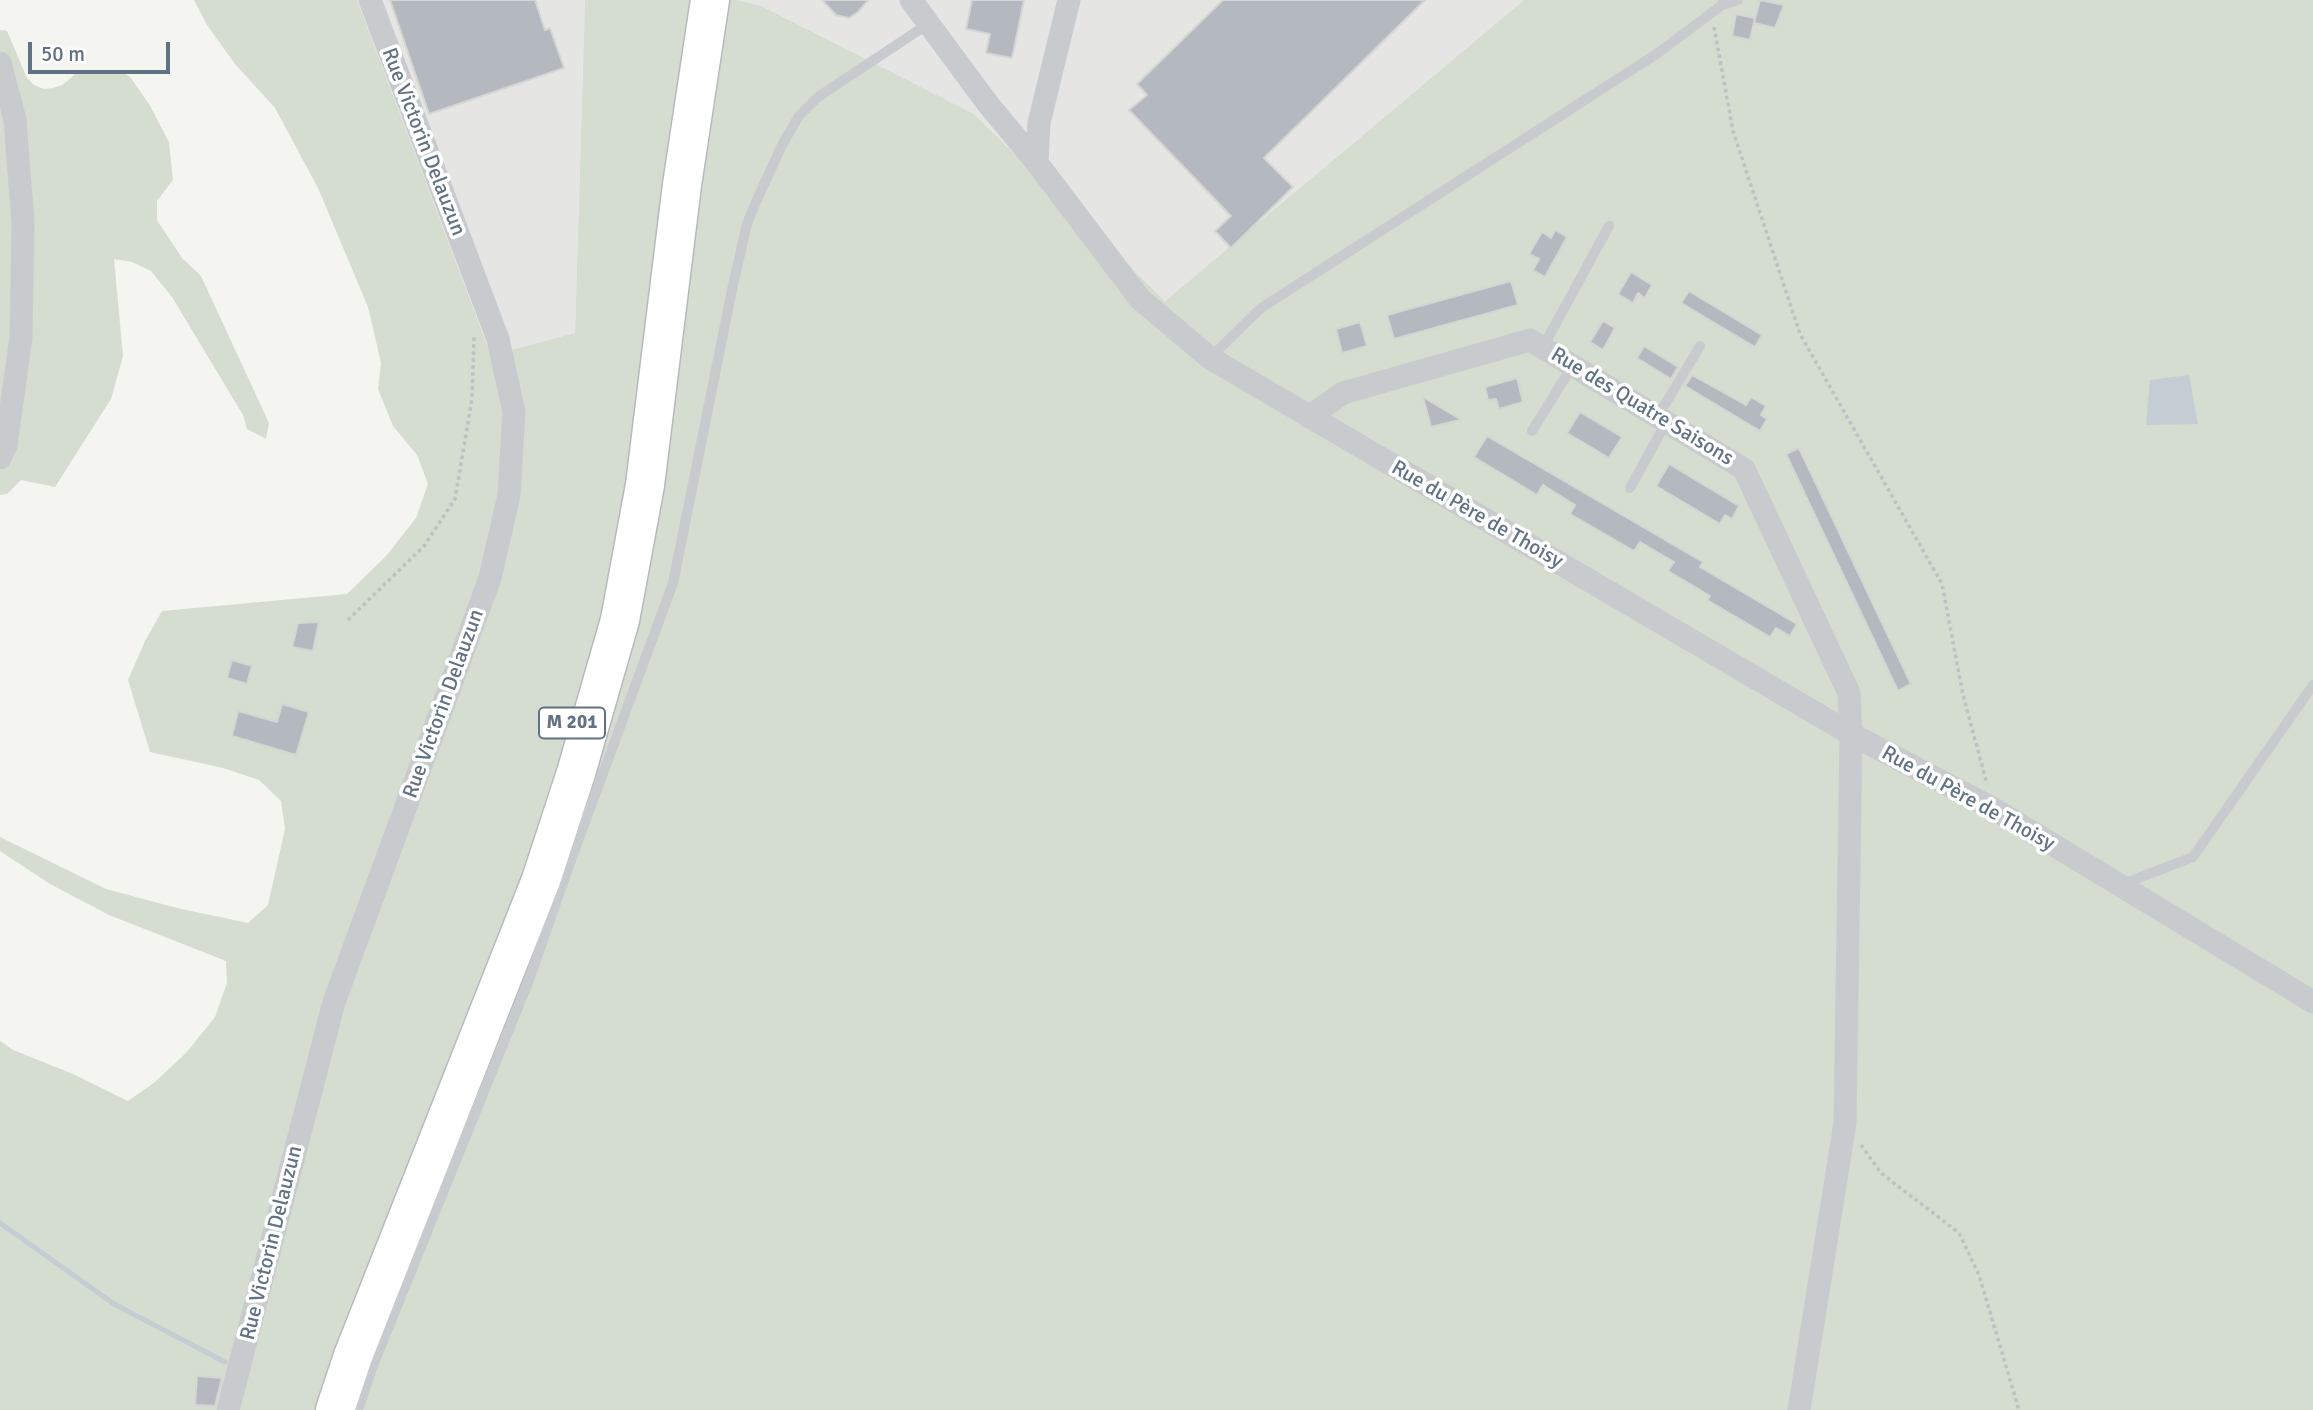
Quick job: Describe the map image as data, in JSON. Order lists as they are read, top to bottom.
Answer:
{
  "streets": {
    "highway": ["M 201"],
    "street": ["Rue Victorin Delauzun", "Rue des Quatre Saisons", "Rue du Père de Thoisy"]
  },
  "crossings": [
    ["Rue des Quatre Saisons", "Rue du Père de Thoisy"]
  ],
  "scale_bar": "50 m"
}
